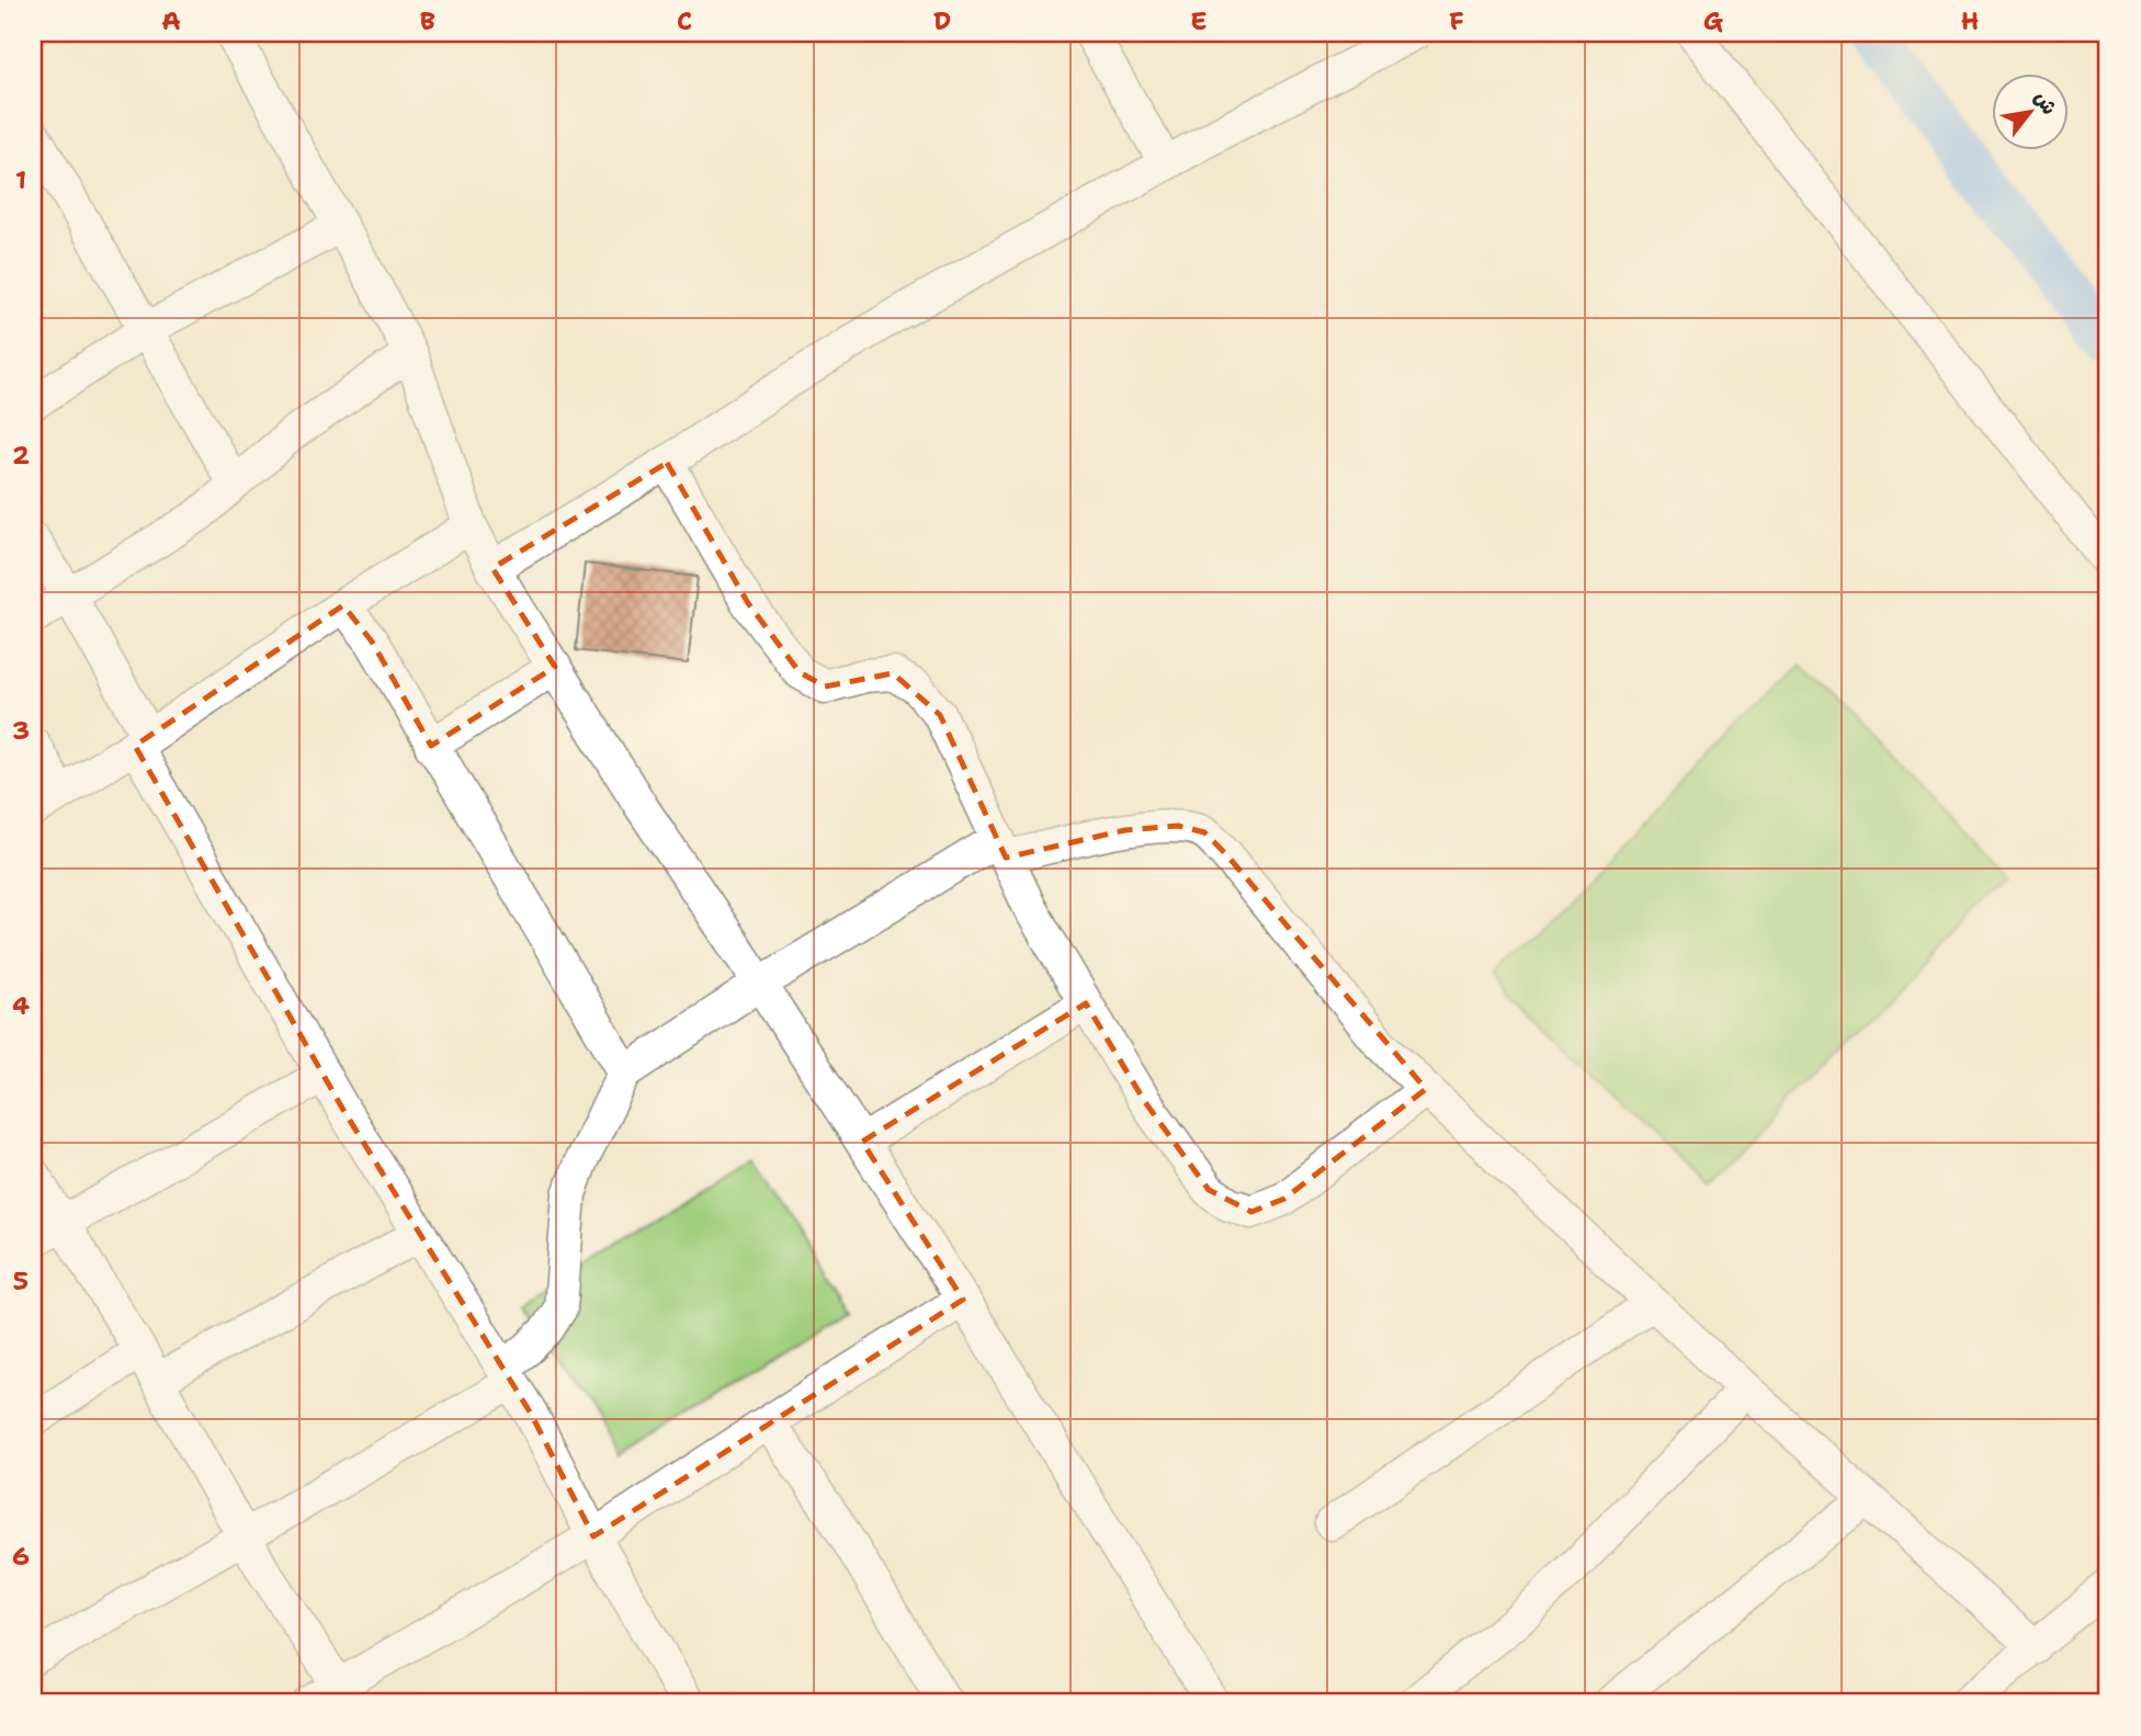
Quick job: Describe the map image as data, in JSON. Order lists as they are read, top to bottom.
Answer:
{
  "north": "top right",
  "grid": {
    "columns": [
      "A",
      "B",
      "C",
      "D",
      "E",
      "F",
      "G",
      "H"
    ],
    "rows": [
      "1",
      "2",
      "3",
      "4",
      "5",
      "6"
    ]
  }
}
